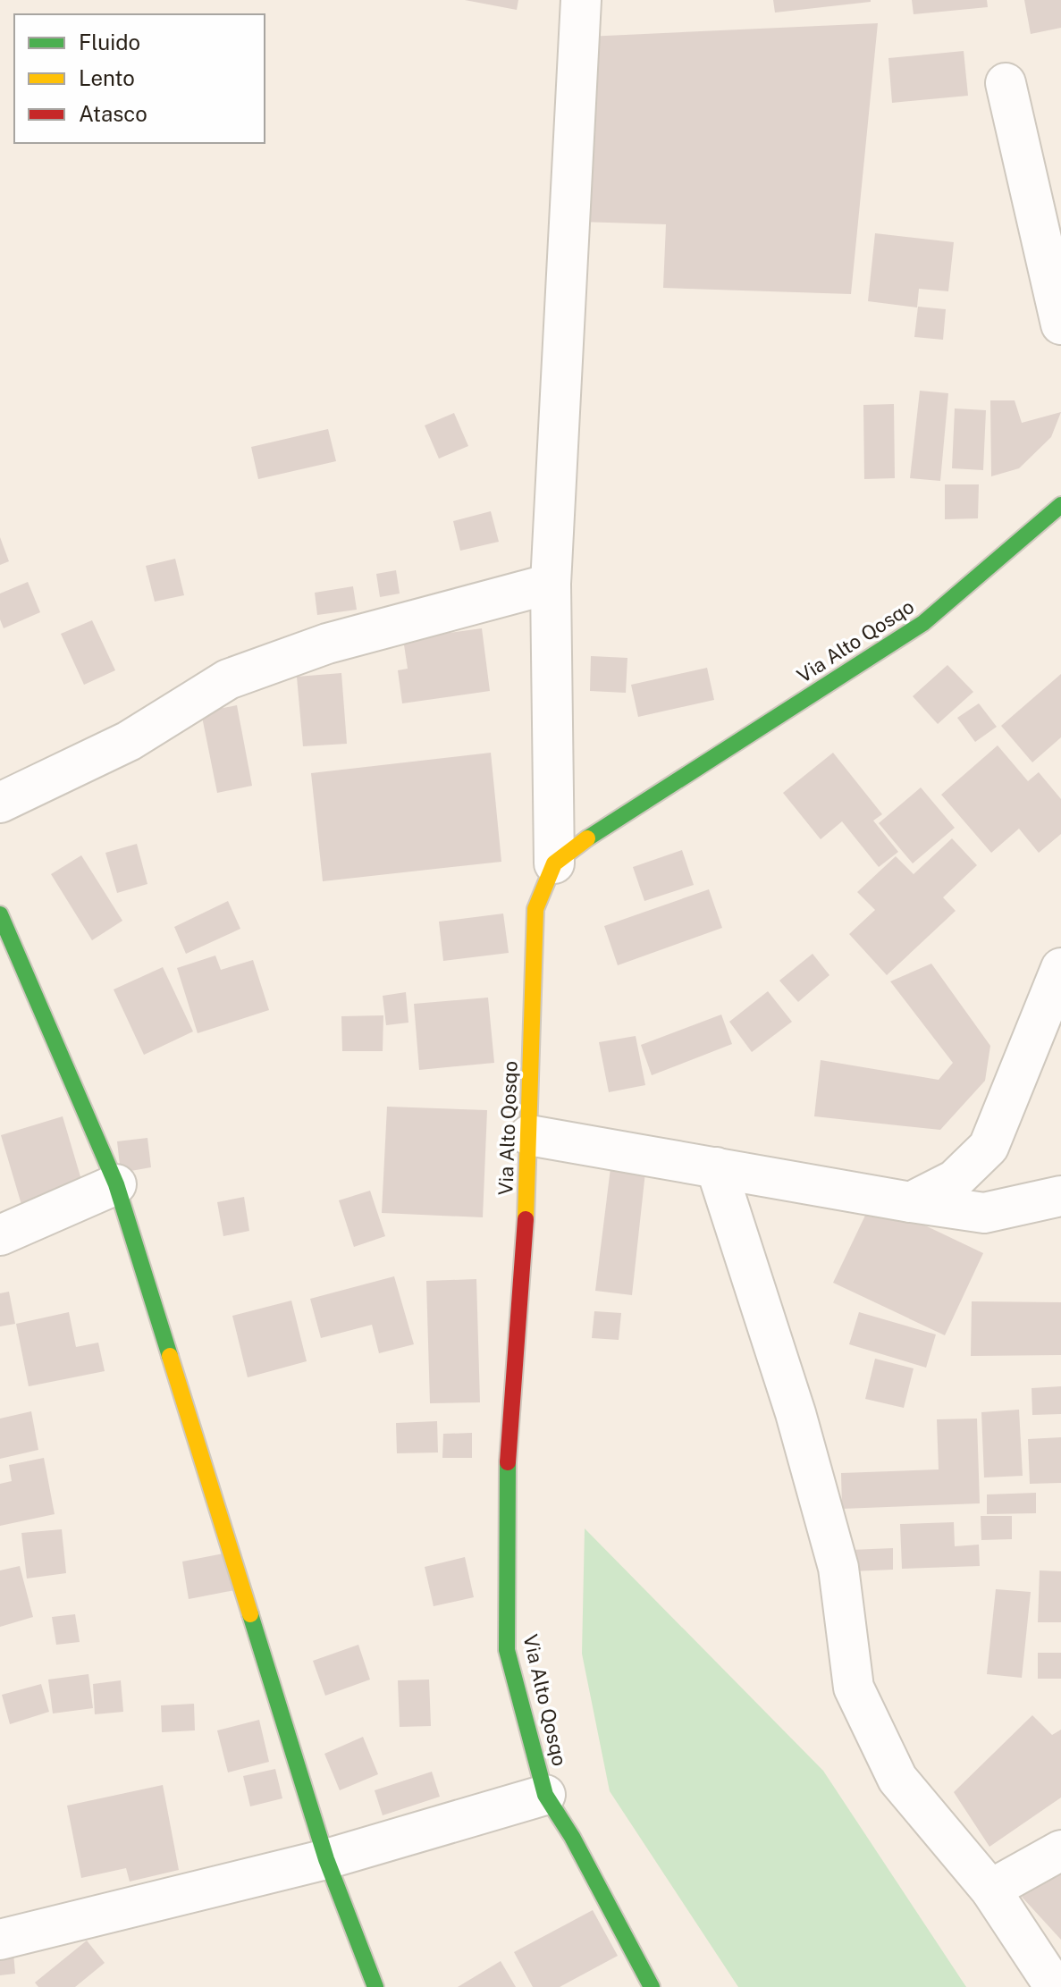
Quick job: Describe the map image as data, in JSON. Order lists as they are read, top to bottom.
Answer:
{
  "streets": {
    "street": ["Via Alto Qosqo"]
  },
  "legend": ["Fluido", "Lento", "Atasco"]
}
